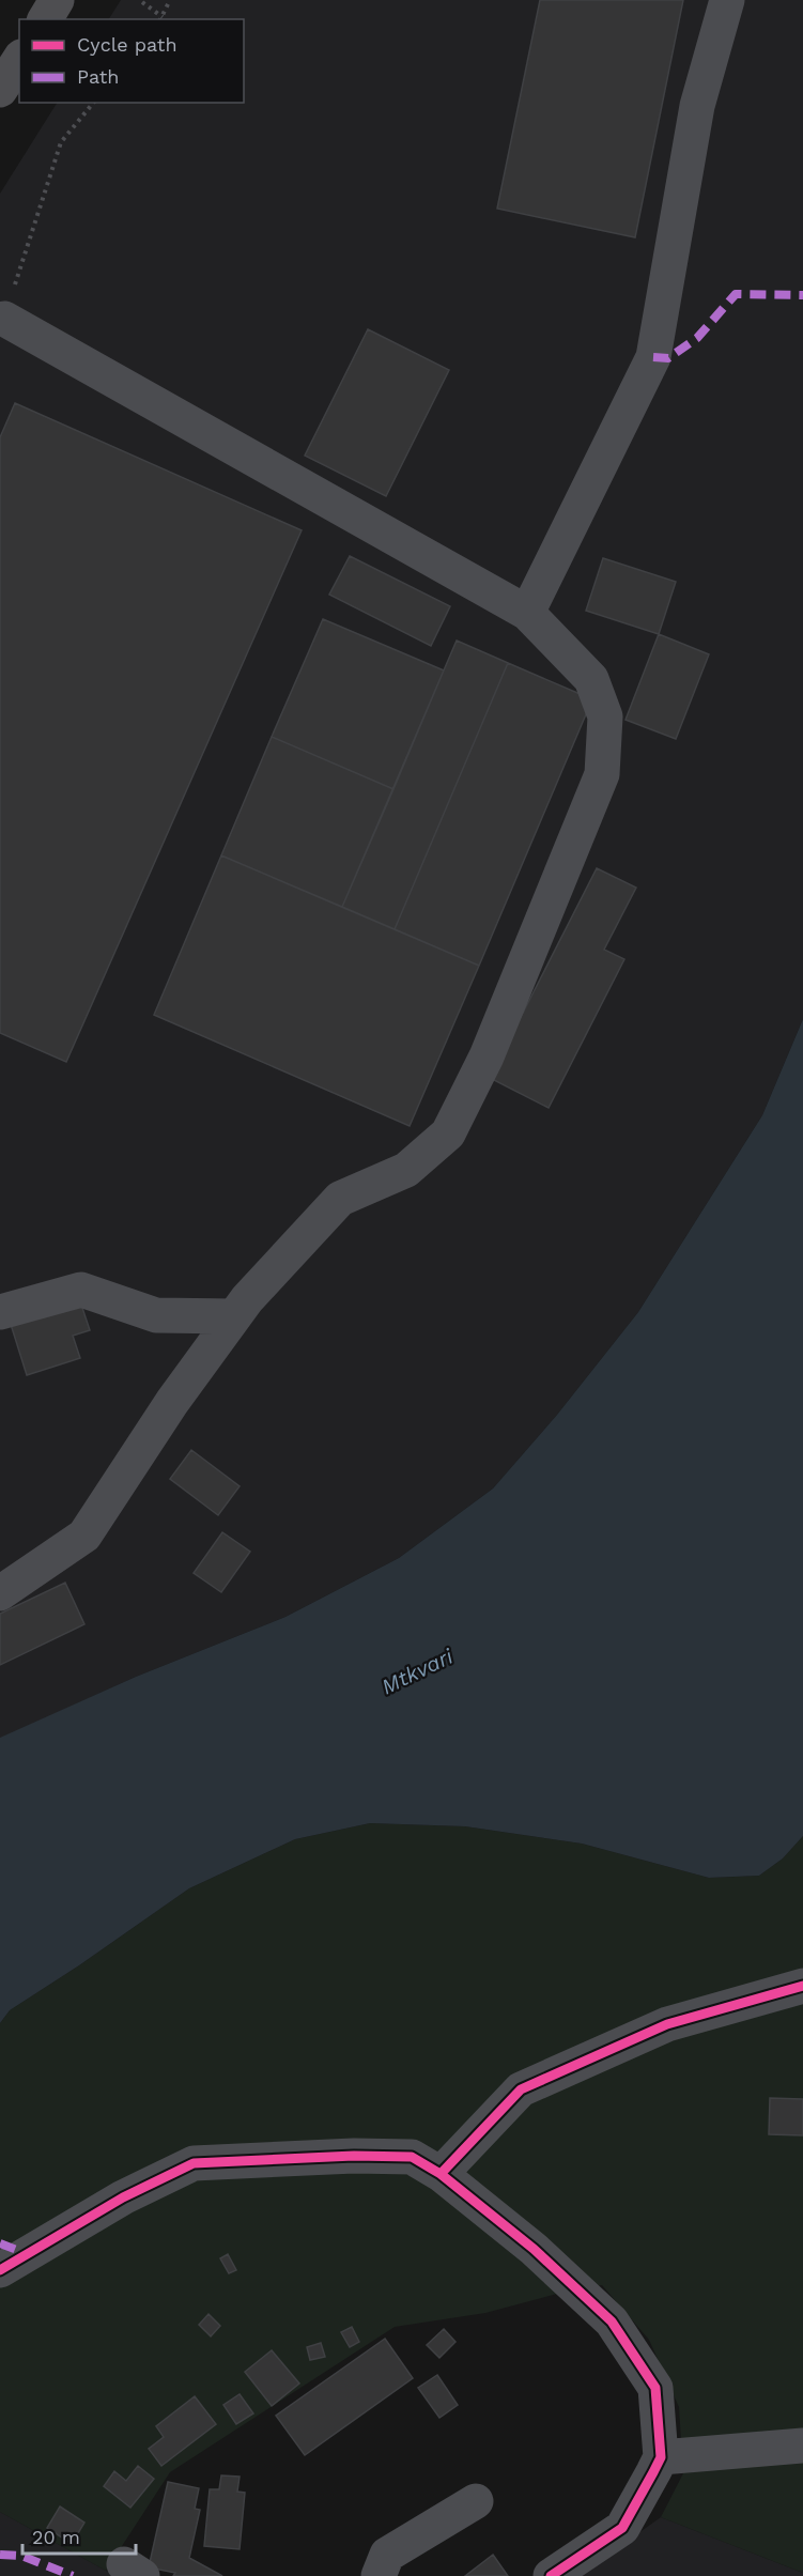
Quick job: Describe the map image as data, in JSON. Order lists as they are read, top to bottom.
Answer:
{
  "water": ["Mtkvari"],
  "legend": ["Cycle path", "Path"],
  "scale_bar": "20 m"
}
